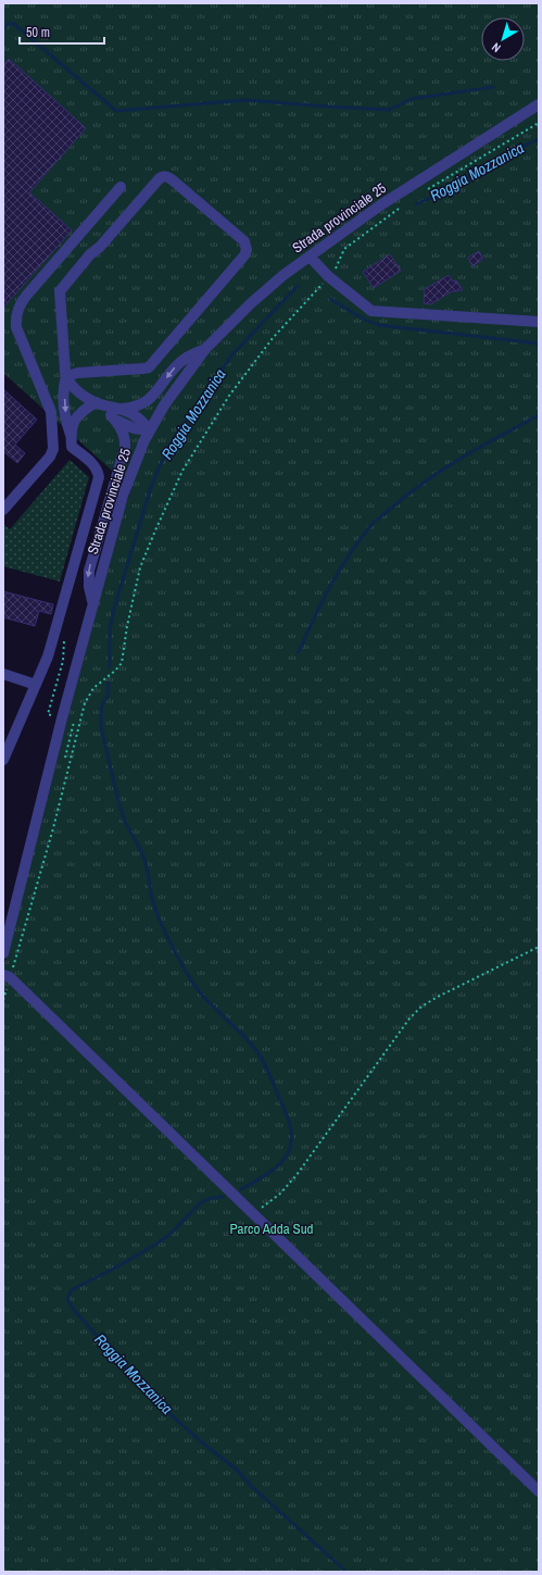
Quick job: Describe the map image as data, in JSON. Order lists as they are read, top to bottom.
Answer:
{
  "streets": {
    "street": ["Strada provinciale 25"]
  },
  "water": ["Roggia Mozzanica"],
  "parks": ["Parco Adda Sud"],
  "scale_bar": "50 m",
  "north": "bottom left"
}
